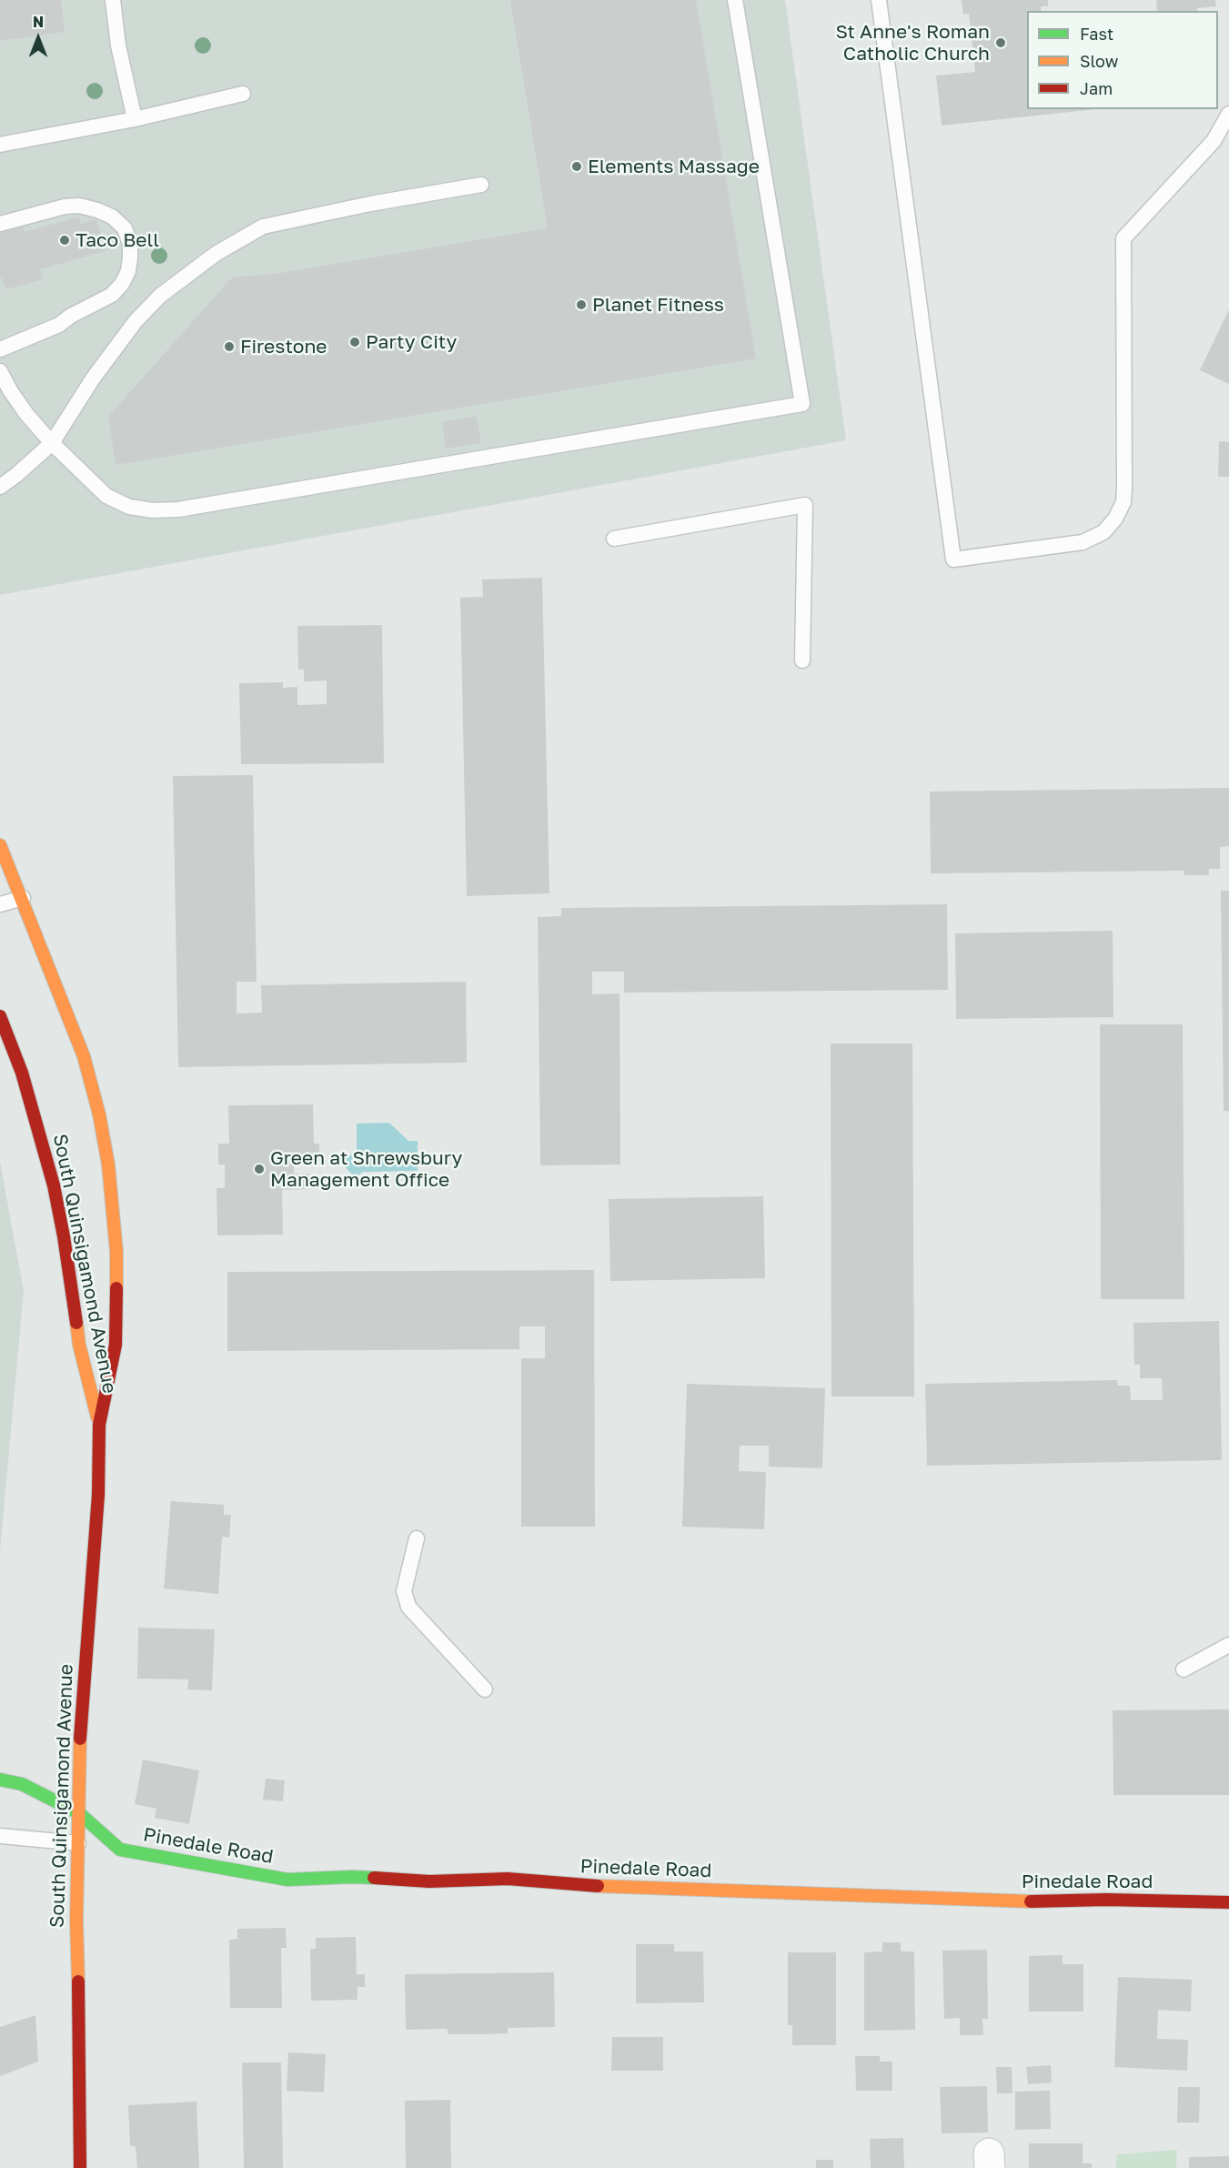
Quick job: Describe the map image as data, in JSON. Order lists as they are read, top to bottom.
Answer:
{
  "streets": {
    "main road": ["South Quinsigamond Avenue", "Pinedale Road"]
  },
  "crossings": [
    ["South Quinsigamond Avenue", "Pinedale Road"]
  ],
  "places": [
    "St Anne's Roman Catholic Church",
    "Elements Massage",
    "Taco Bell",
    "Planet Fitness",
    "Party City",
    "Firestone",
    "Green at Shrewsbury Management Office"
  ],
  "legend": ["Fast", "Slow", "Jam"],
  "north": "top"
}
